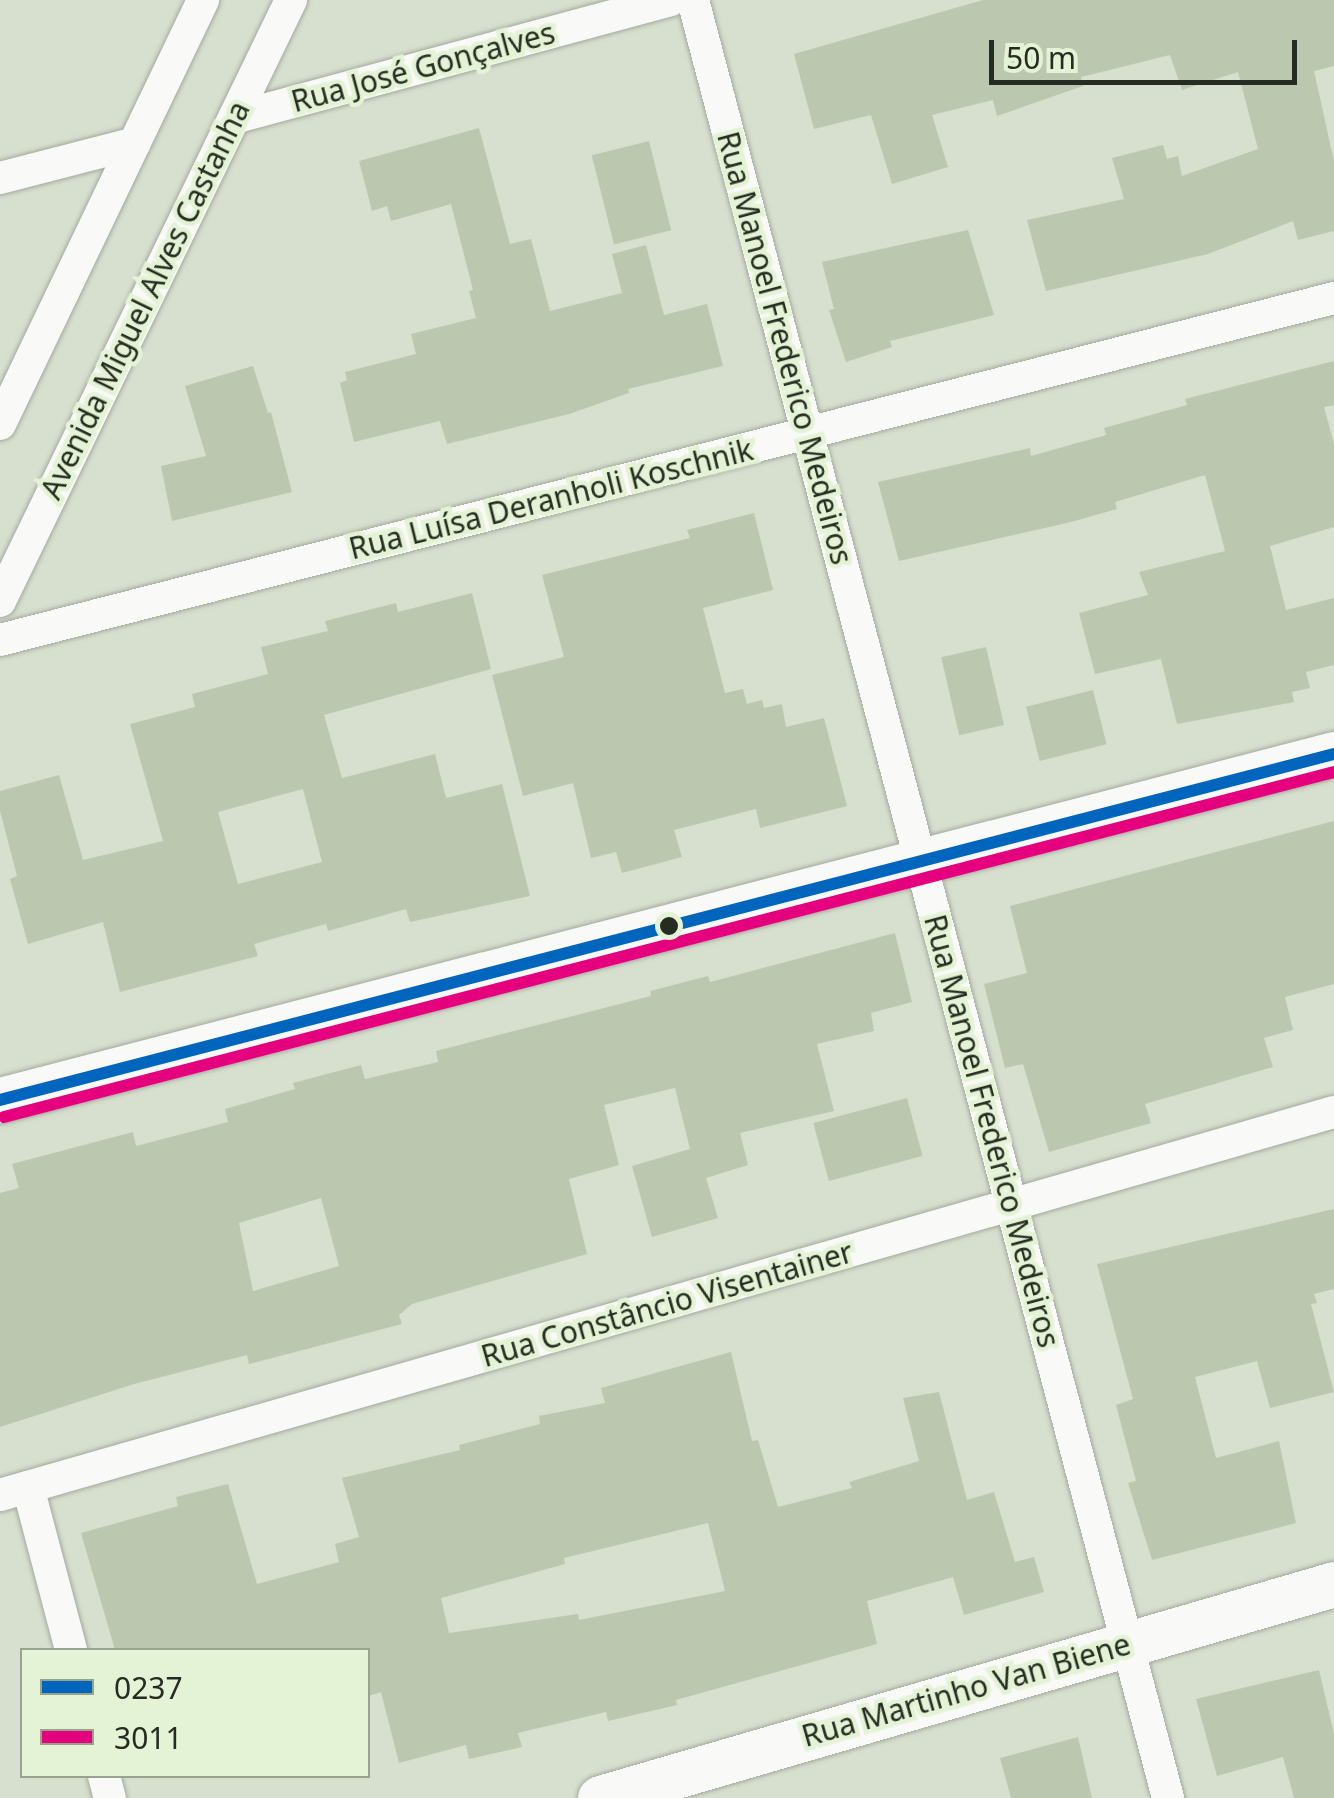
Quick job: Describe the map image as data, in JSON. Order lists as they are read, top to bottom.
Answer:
{
  "streets": {
    "street": [
      "Rua José Gonçalves",
      "Avenida Miguel Alves Castanha",
      "Rua Manoel Frederico Medeiros",
      "Rua Luísa Deranholi Koschnik",
      "Rua Constâncio Visentainer",
      "Rua Martinho Van Biene"
    ]
  },
  "crossings": [
    ["Rua José Gonçalves", "Avenida Miguel Alves Castanha"],
    ["Rua Manoel Frederico Medeiros", "Rua Luísa Deranholi Koschnik"],
    ["Rua Manoel Frederico Medeiros", "Rua Constâncio Visentainer"],
    ["Rua Manoel Frederico Medeiros", "Rua Martinho Van Biene"]
  ],
  "lines": ["transit line 0237", "transit line 3011"],
  "legend": ["0237", "3011"],
  "scale_bar": "50 m"
}
